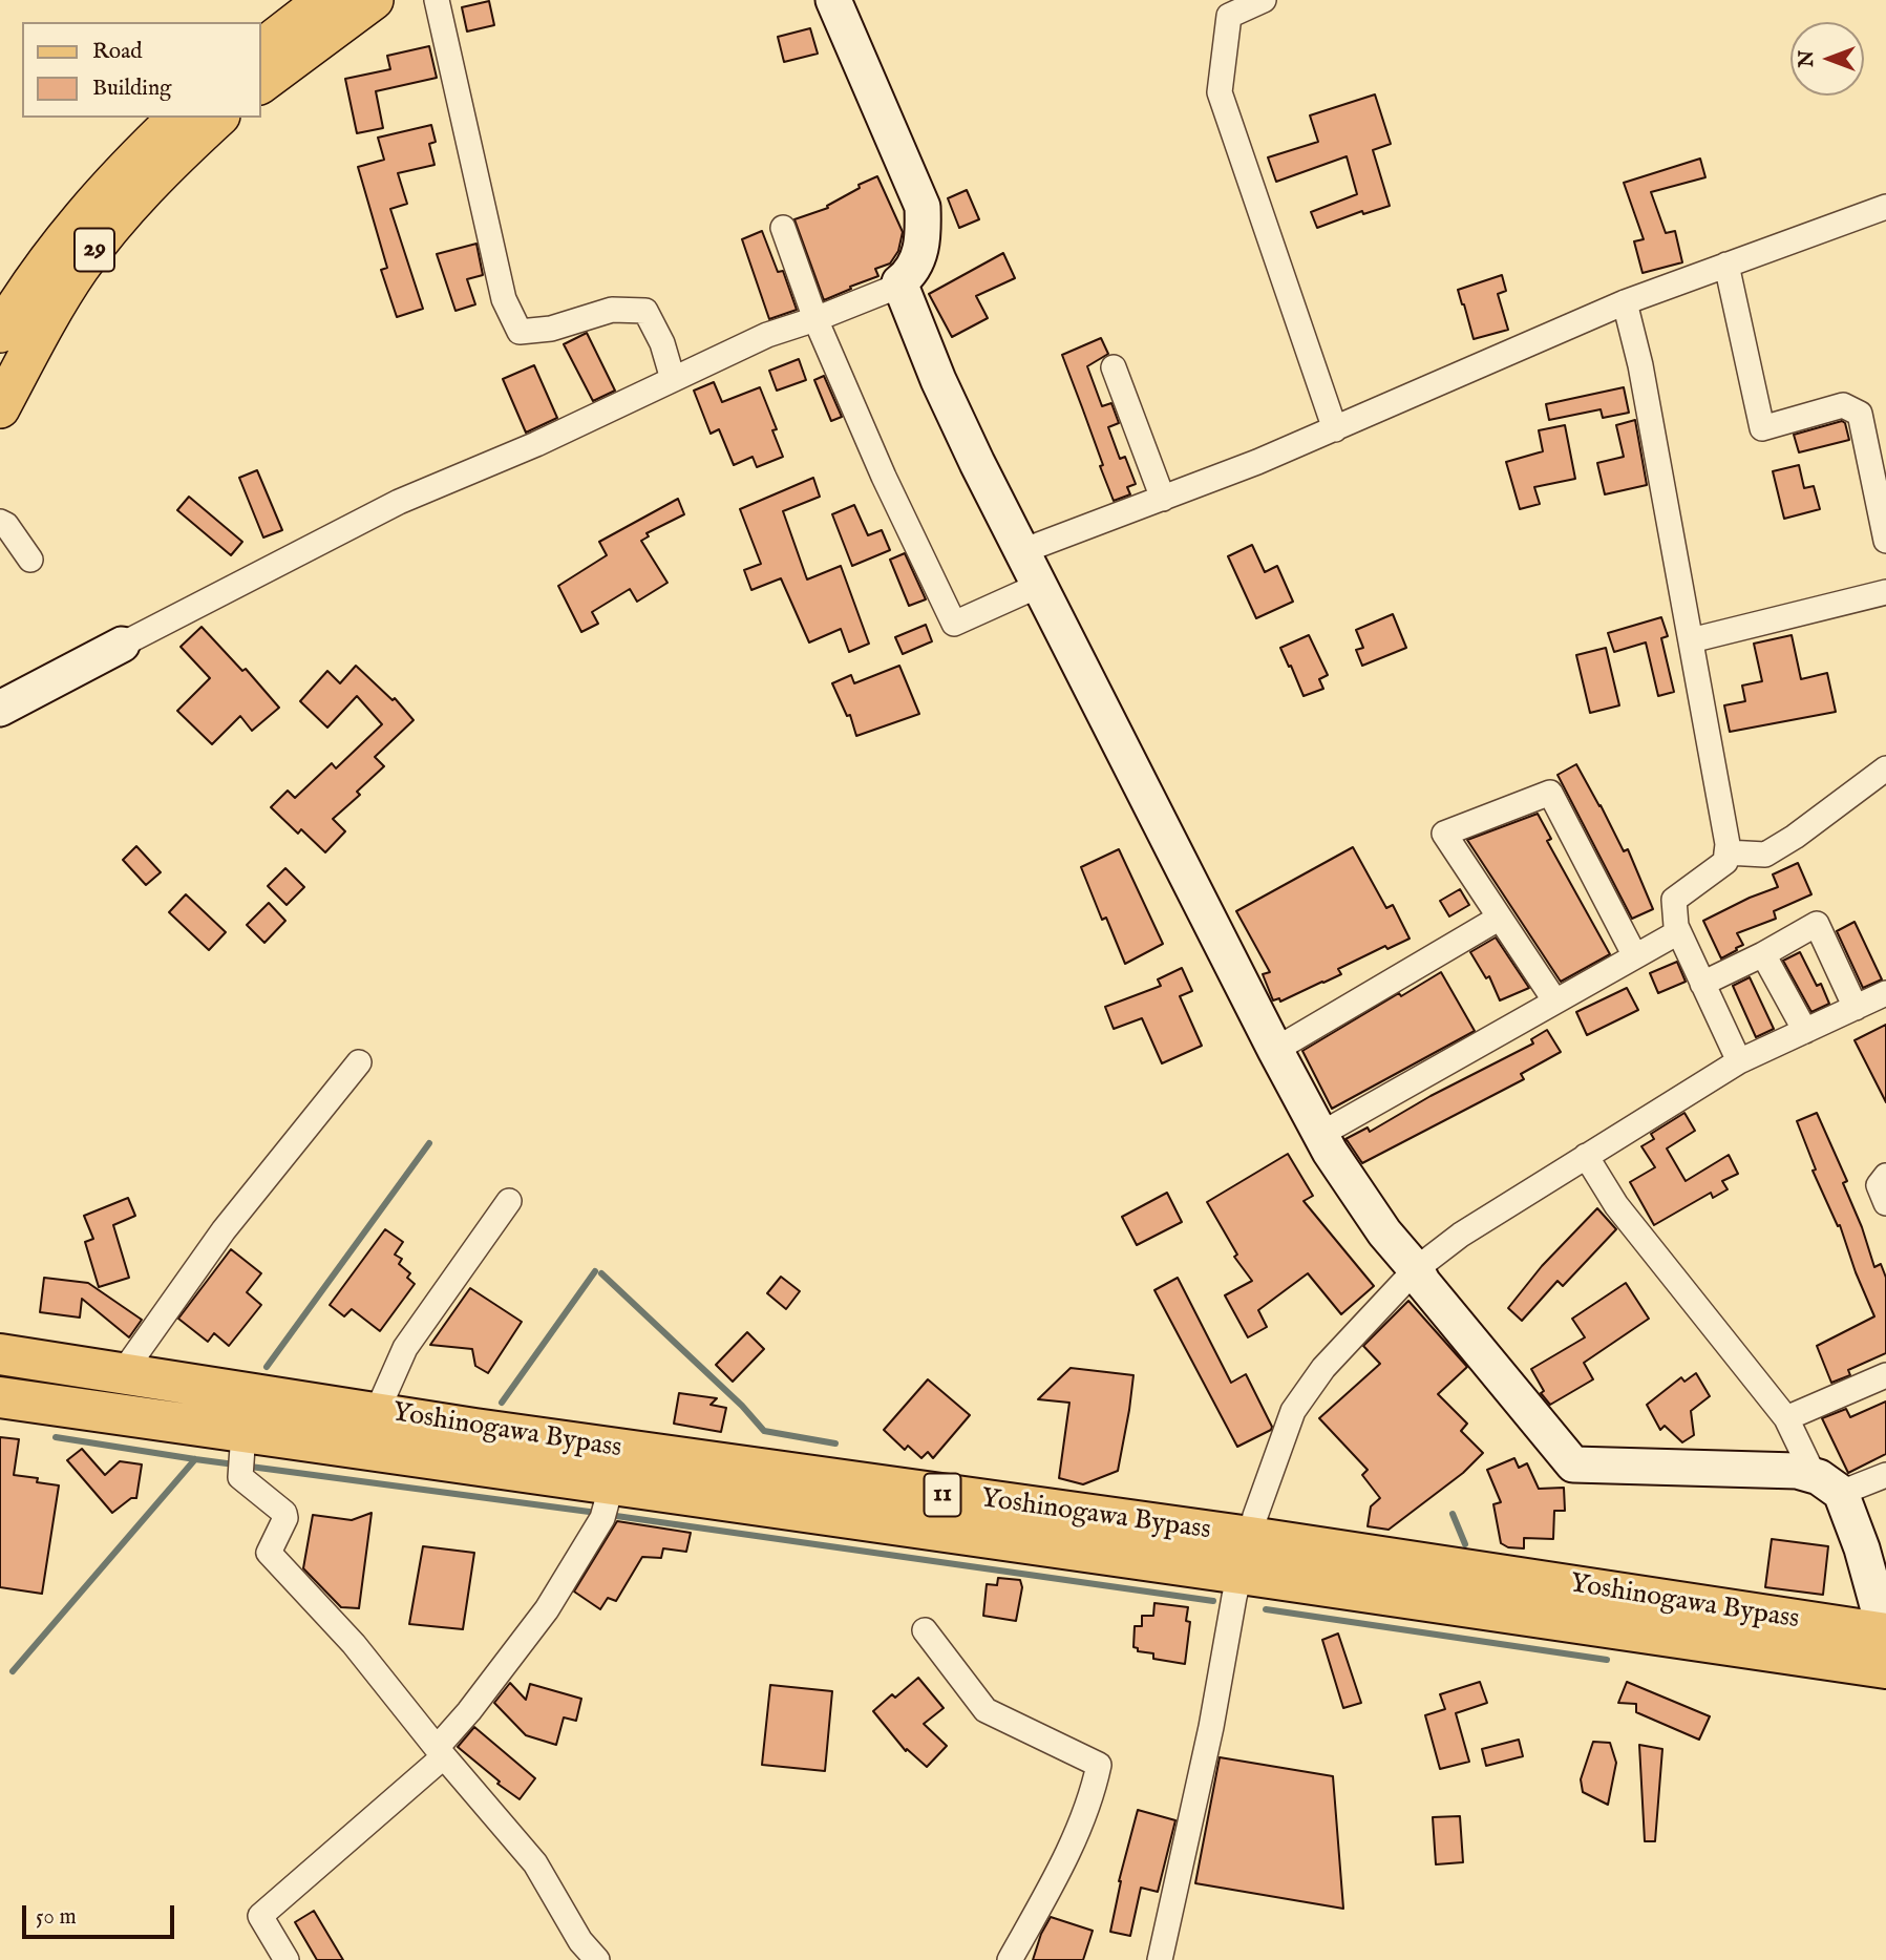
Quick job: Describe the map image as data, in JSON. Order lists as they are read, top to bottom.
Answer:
{
  "streets": {
    "highway": ["Yoshinogawa Bypass", "11"],
    "main road": ["29"]
  },
  "legend": ["Road", "Building"],
  "scale_bar": "50 m",
  "north": "left"
}
